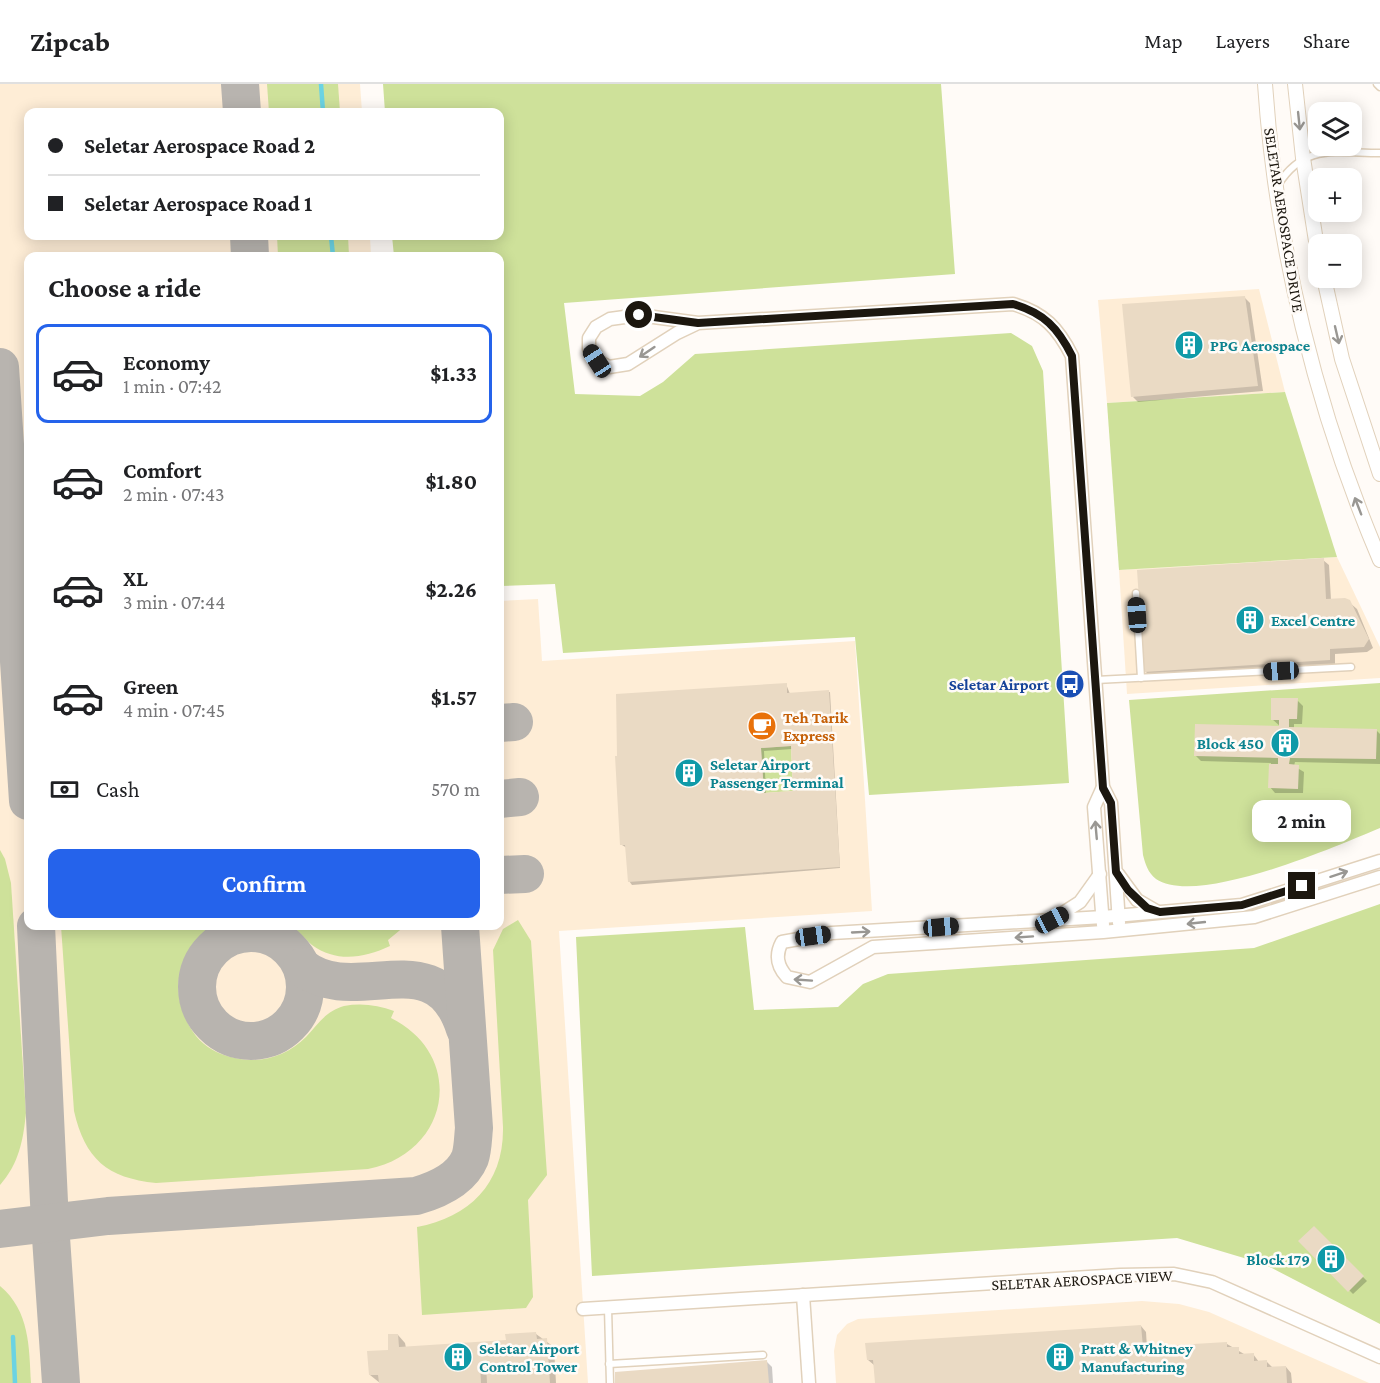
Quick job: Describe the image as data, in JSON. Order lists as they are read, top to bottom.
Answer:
{
  "streets": {
    "street": ["SELETAR AEROSPACE DRIVE", "SELETAR AEROSPACE VIEW"]
  },
  "places": {
    "building": [
      "PPG Aerospace",
      "Excel Centre",
      "Block 450",
      "Seletar Airport Passenger Terminal",
      "Block 179",
      "Seletar Airport Control Tower",
      "Pratt & Whitney Manufacturing"
    ],
    "bus stop": ["Seletar Airport"],
    "cafe": ["Teh Tarik Express"]
  },
  "page": {
    "header": "Zipcab",
    "nav": ["Map", "Layers", "Share"],
    "map_buttons": ["+", "−"],
    "banner": ["Seletar Aerospace Road 2", "Seletar Aerospace Road 1"],
    "heading": "Choose a ride",
    "list": [
      {
        "name": "Economy",
        "note": "1 min · 07:42",
        "value": "$1.33"
      },
      {
        "name": "Comfort",
        "note": "2 min · 07:43",
        "value": "$1.80"
      },
      {
        "name": "XL",
        "note": "3 min · 07:44",
        "value": "$2.26"
      },
      {
        "name": "Green",
        "note": "4 min · 07:45",
        "value": "$1.57"
      }
    ],
    "pay": ["Cash", "570 m"],
    "bubble": "2 min",
    "buttons": "Confirm"
  }
}
